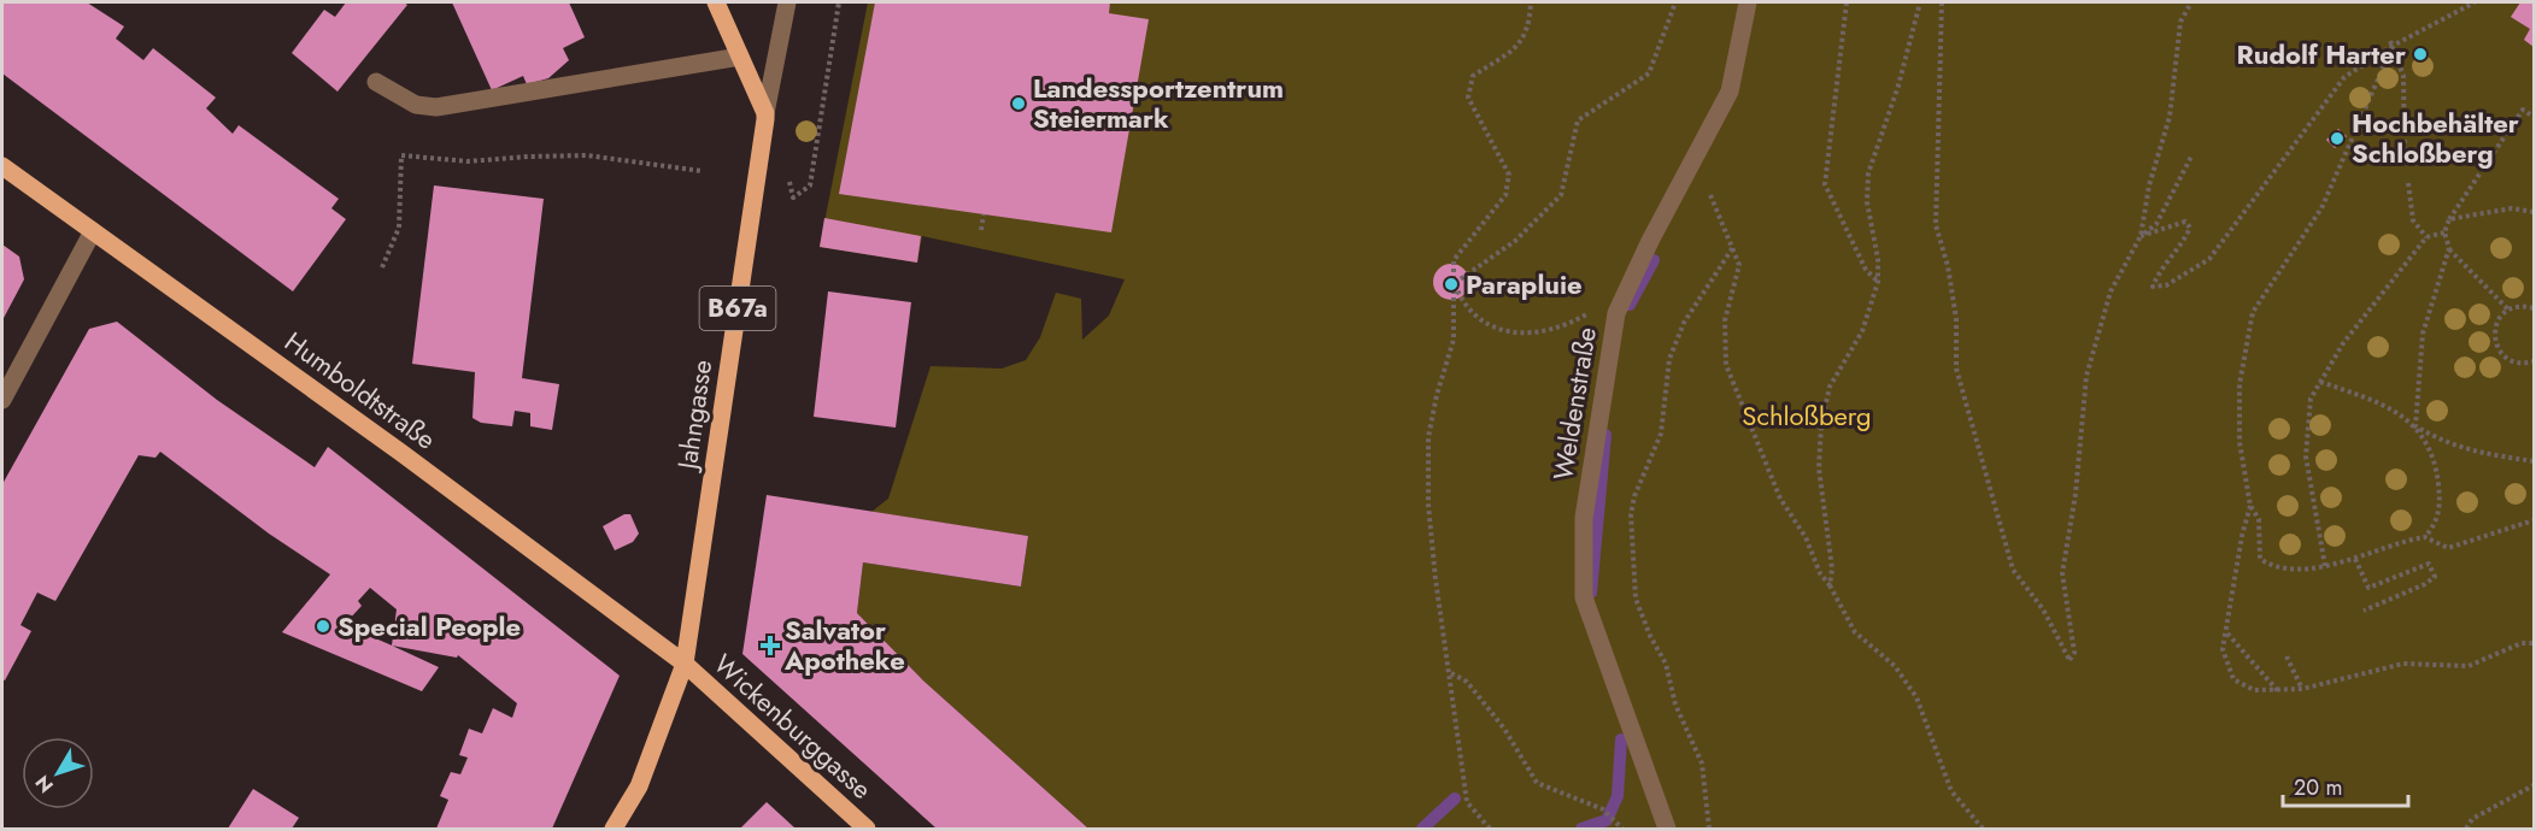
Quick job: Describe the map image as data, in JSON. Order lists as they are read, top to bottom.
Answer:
{
  "streets": {
    "main road": [
      "B67a",
      "Humboldtstraße",
      "Jahngasse",
      "Wickenburggasse"
    ],
    "street": ["Weldenstraße"]
  },
  "crossings": [
    ["B67a", "Humboldtstraße"],
    ["B67a", "Jahngasse"],
    ["B67a", "Wickenburggasse"],
    ["Humboldtstraße", "Jahngasse"],
    ["Humboldtstraße", "Wickenburggasse"],
    ["Jahngasse", "Wickenburggasse"]
  ],
  "parks": ["Schloßberg"],
  "places": {
    "other": [
      "Rudolf Harter",
      "Landessportzentrum Steiermark",
      "Hochbehälter Schloßberg",
      "Parapluie",
      "Special People"
    ],
    "health": ["Salvator Apotheke"]
  },
  "scale_bar": "20 m",
  "north": "bottom left"
}
